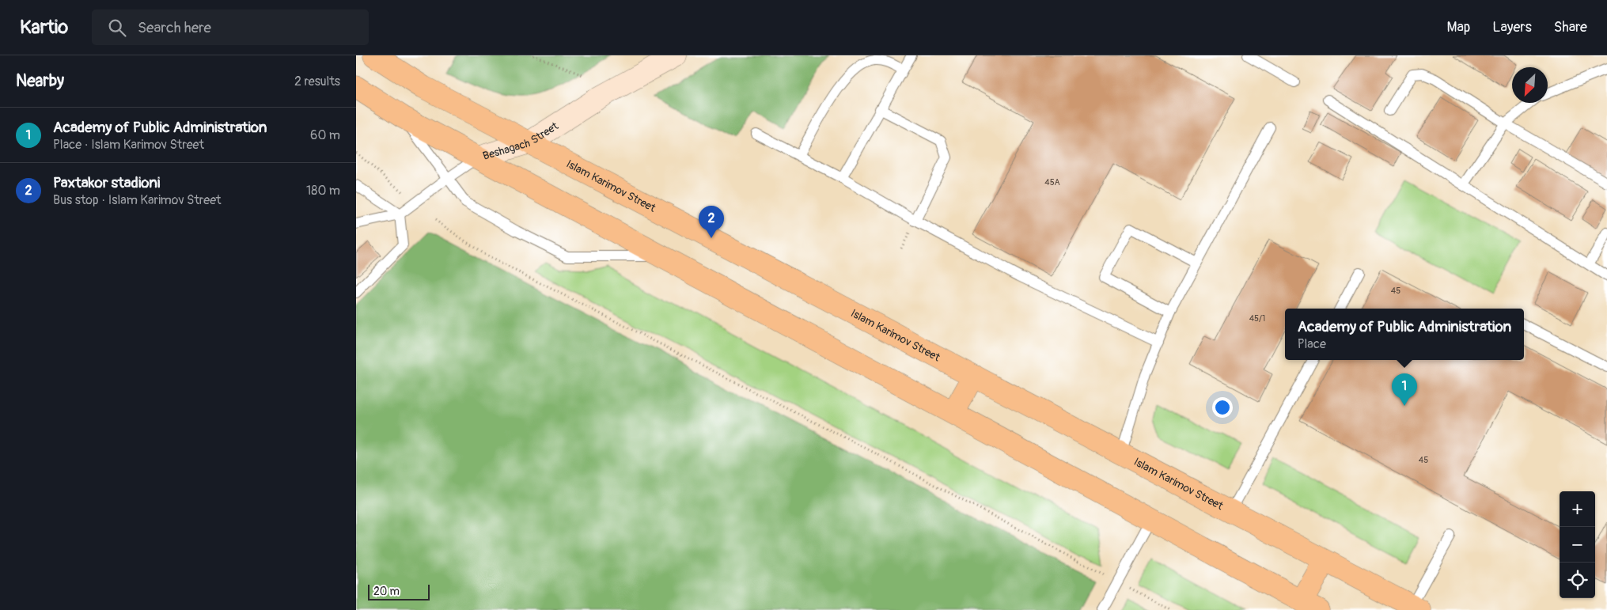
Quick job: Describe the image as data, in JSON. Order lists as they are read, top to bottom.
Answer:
{
  "streets": {
    "main road": ["Islam Karimov Street"],
    "street": ["Beshagach Street"]
  },
  "crossings": [
    ["Beshagach Street", "Islam Karimov Street"]
  ],
  "house_numbers": [
    "45A",
    "45",
    "45/1",
    "45"
  ],
  "scale_bar": "20 m",
  "north": "bottom left",
  "page": {
    "header": "Kartio",
    "search": "Search here",
    "nav": ["Map", "Layers", "Share"],
    "heading": ["Nearby", "2 results"],
    "list": [
      {
        "mark": "1",
        "name": "Academy of Public Administration",
        "note": "Place · Islam Karimov Street",
        "value": "60 m"
      },
      {
        "mark": "2",
        "name": "Paxtakor stadioni",
        "note": "Bus stop · Islam Karimov Street",
        "value": "180 m"
      }
    ],
    "pins": ["2", "1"],
    "popup": ["Academy of Public Administration", "Place"],
    "map_buttons": ["+", "−"],
    "scale": "20 m"
  }
}
